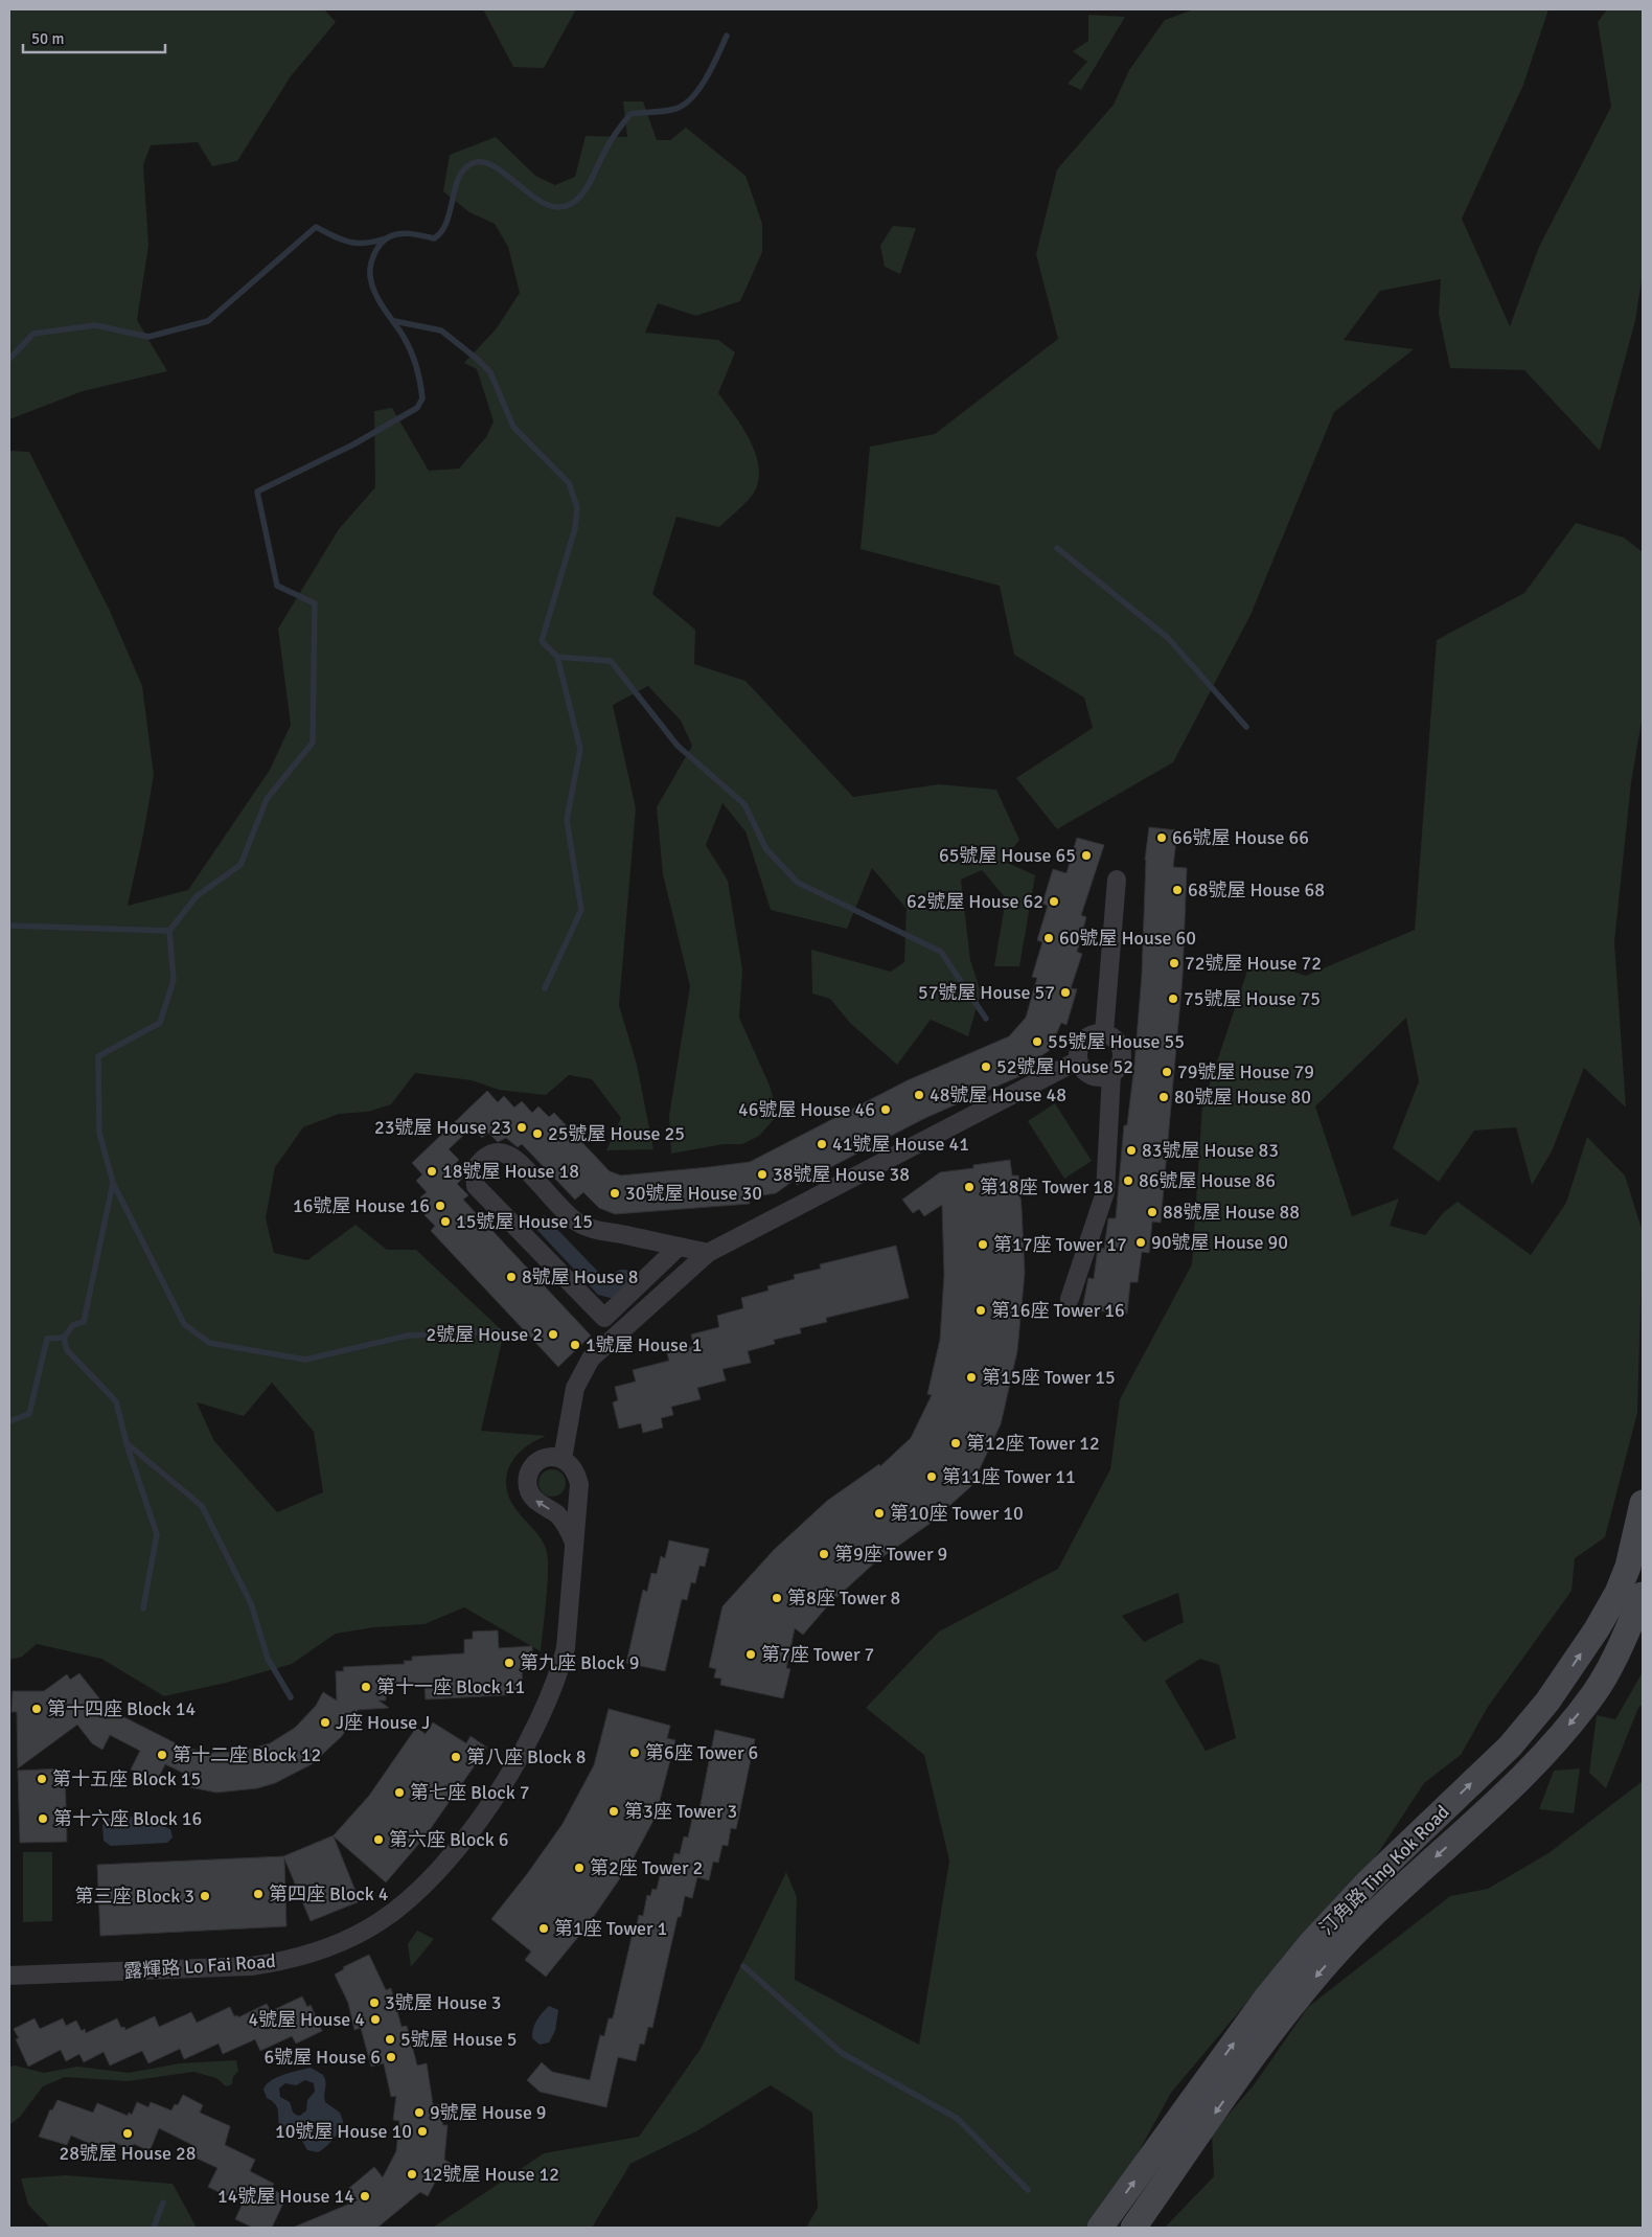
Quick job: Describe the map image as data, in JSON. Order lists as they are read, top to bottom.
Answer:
{
  "streets": {
    "main road": ["汀角路 Ting Kok Road"],
    "street": ["露輝路 Lo Fai Road"]
  },
  "places": [
    "66號屋 House 66",
    "65號屋 House 65",
    "68號屋 House 68",
    "62號屋 House 62",
    "60號屋 House 60",
    "72號屋 House 72",
    "57號屋 House 57",
    "75號屋 House 75",
    "55號屋 House 55",
    "52號屋 House 52",
    "79號屋 House 79",
    "48號屋 House 48",
    "80號屋 House 80",
    "46號屋 House 46",
    "23號屋 House 23",
    "25號屋 House 25",
    "41號屋 House 41",
    "83號屋 House 83",
    "18號屋 House 18",
    "38號屋 House 38",
    "86號屋 House 86",
    "第18座 Tower 18",
    "30號屋 House 30",
    "16號屋 House 16",
    "88號屋 House 88",
    "15號屋 House 15",
    "90號屋 House 90",
    "第17座 Tower 17",
    "8號屋 House 8",
    "第16座 Tower 16",
    "2號屋 House 2",
    "1號屋 House 1",
    "第15座 Tower 15",
    "第12座 Tower 12",
    "第11座 Tower 11",
    "第10座 Tower 10",
    "第9座 Tower 9",
    "第8座 Tower 8",
    "第7座 Tower 7",
    "第九座 Block 9",
    "第十一座 Block 11",
    "第十四座 Block 14",
    "J座 House J",
    "第6座 Tower 6",
    "第十二座 Block 12",
    "第八座 Block 8",
    "第十五座 Block 15",
    "第七座 Block 7",
    "第3座 Tower 3",
    "第十六座 Block 16",
    "第六座 Block 6",
    "第2座 Tower 2",
    "第四座 Block 4",
    "第三座 Block 3",
    "第1座 Tower 1",
    "3號屋 House 3",
    "4號屋 House 4",
    "5號屋 House 5",
    "6號屋 House 6",
    "9號屋 House 9",
    "10號屋 House 10",
    "28號屋 House 28",
    "12號屋 House 12",
    "14號屋 House 14"
  ],
  "scale_bar": "50 m"
}
